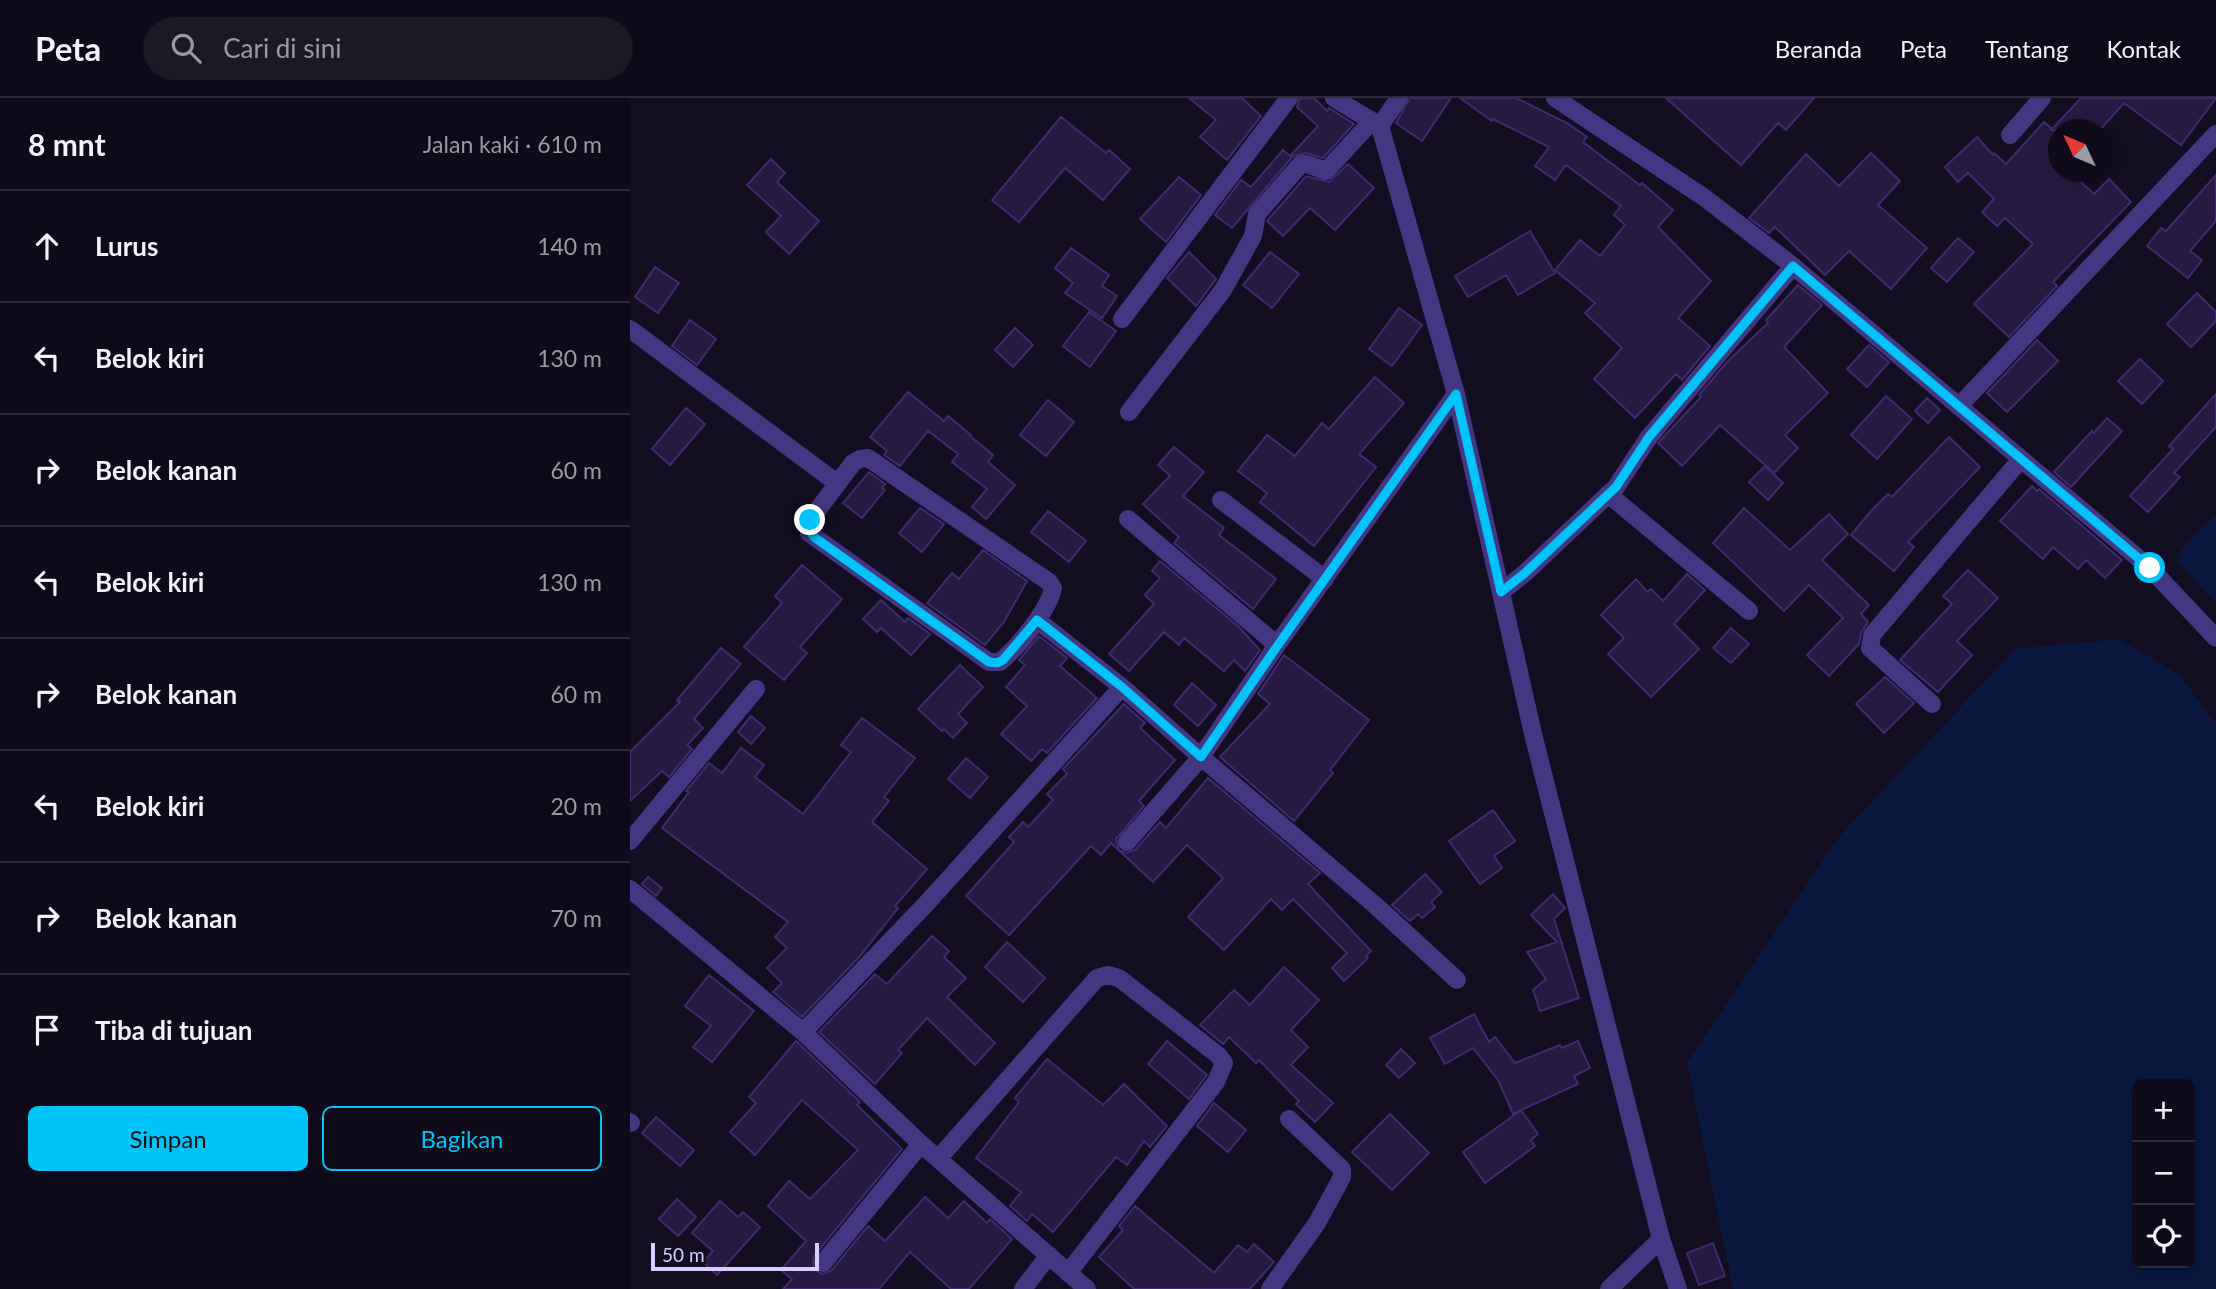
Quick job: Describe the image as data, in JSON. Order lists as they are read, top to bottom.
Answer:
{
  "scale_bar": "50 m",
  "north": "top left",
  "page": {
    "header": "Peta",
    "search": "Cari di sini",
    "nav": [
      "Beranda",
      "Peta",
      "Tentang",
      "Kontak"
    ],
    "heading": ["8 mnt", "Jalan kaki · 610 m"],
    "list": [
      ["Lurus", "140 m"],
      ["Belok kiri", "130 m"],
      ["Belok kanan", "60 m"],
      ["Belok kiri", "130 m"],
      ["Belok kanan", "60 m"],
      ["Belok kiri", "20 m"],
      ["Belok kanan", "70 m"],
      "Tiba di tujuan"
    ],
    "map_buttons": ["+", "−"],
    "buttons": ["Simpan", "Bagikan"],
    "scale": "50 m"
  }
}
